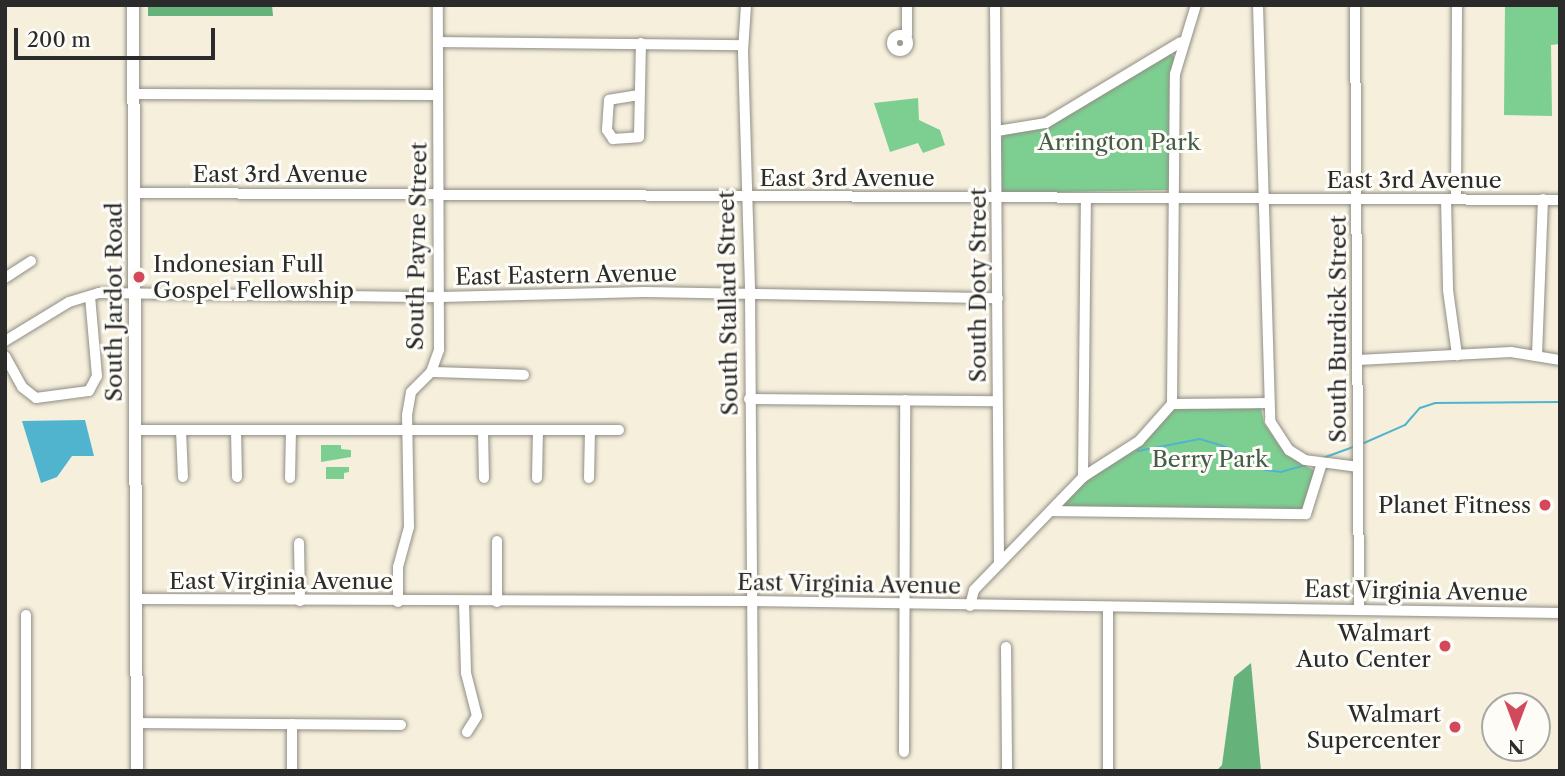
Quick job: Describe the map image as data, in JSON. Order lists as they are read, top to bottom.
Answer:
{
  "streets": {
    "main road": ["South Jardot Road"],
    "street": [
      "East 3rd Avenue",
      "South Payne Street",
      "East Eastern Avenue",
      "South Doty Street",
      "South Stallard Street",
      "South Burdick Street",
      "East Virginia Avenue"
    ]
  },
  "crossings": [
    ["East 3rd Avenue", "South Payne Street"],
    ["East 3rd Avenue", "South Doty Street"],
    ["East 3rd Avenue", "South Jardot Road"],
    ["East 3rd Avenue", "South Stallard Street"],
    ["East 3rd Avenue", "South Burdick Street"],
    ["South Payne Street", "East Eastern Avenue"],
    ["South Payne Street", "East Virginia Avenue"],
    ["East Eastern Avenue", "South Doty Street"],
    ["East Eastern Avenue", "South Jardot Road"],
    ["East Eastern Avenue", "South Stallard Street"],
    ["South Jardot Road", "East Virginia Avenue"],
    ["South Stallard Street", "East Virginia Avenue"],
    ["South Burdick Street", "East Virginia Avenue"]
  ],
  "parks": ["Arrington Park", "Berry Park"],
  "places": [
    "Indonesian Full Gospel Fellowship",
    "Planet Fitness",
    "Walmart Auto Center",
    "Walmart Supercenter"
  ],
  "scale_bar": "200 m",
  "north": "bottom"
}
